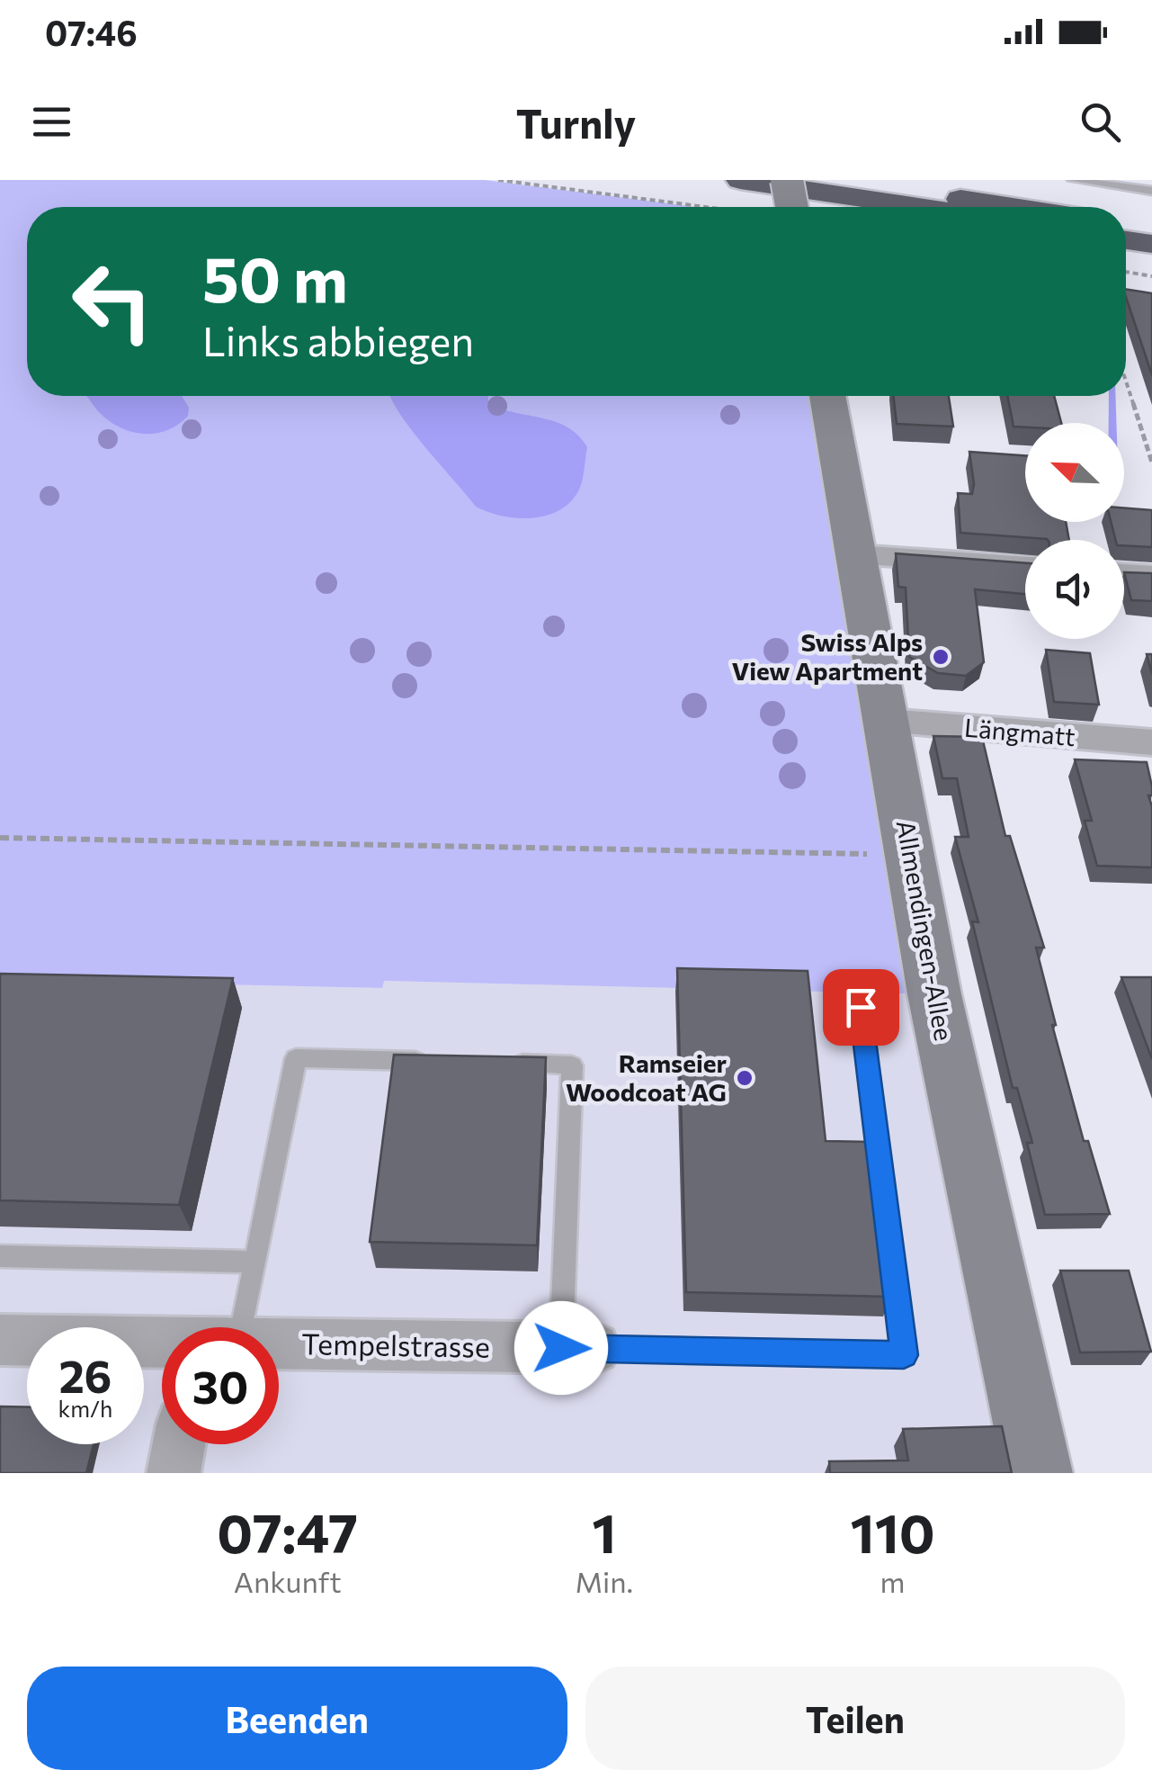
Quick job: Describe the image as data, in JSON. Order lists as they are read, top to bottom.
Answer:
{
  "streets": {
    "street": ["Längmatt", "Allmendingen-Allee", "Tempelstrasse"]
  },
  "crossings": [
    ["Längmatt", "Allmendingen-Allee"]
  ],
  "places": ["Swiss Alps View Apartment", "Ramseier Woodcoat AG"],
  "north": "top left",
  "page": {
    "status": "07:46",
    "header": "Turnly",
    "turn": ["50 m", "Links abbiegen"],
    "speed": "26 km/h",
    "limit": "30",
    "eta": [
      "07:47",
      "Ankunft",
      "1",
      "Min.",
      "110",
      "m"
    ],
    "buttons": ["Beenden", "Teilen"]
  }
}
